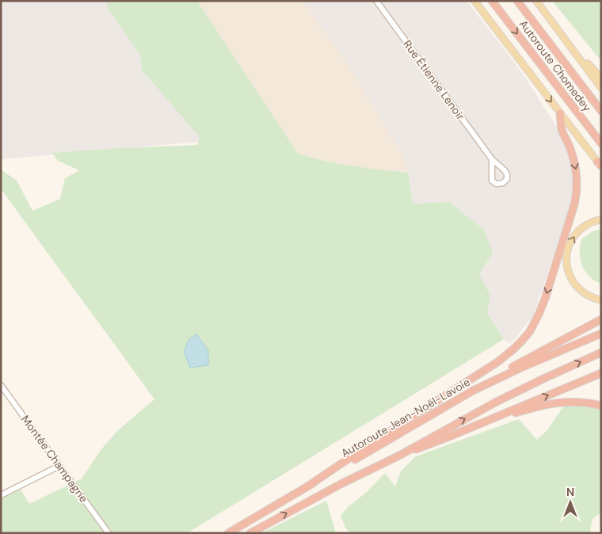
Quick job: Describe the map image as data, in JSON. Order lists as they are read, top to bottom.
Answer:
{
  "streets": {
    "highway": ["Autoroute Chomedey", "Autoroute Jean-Noël-Lavoie"],
    "street": ["Rue Étienne Lenoir", "Montée Champagne"]
  },
  "north": "top"
}
